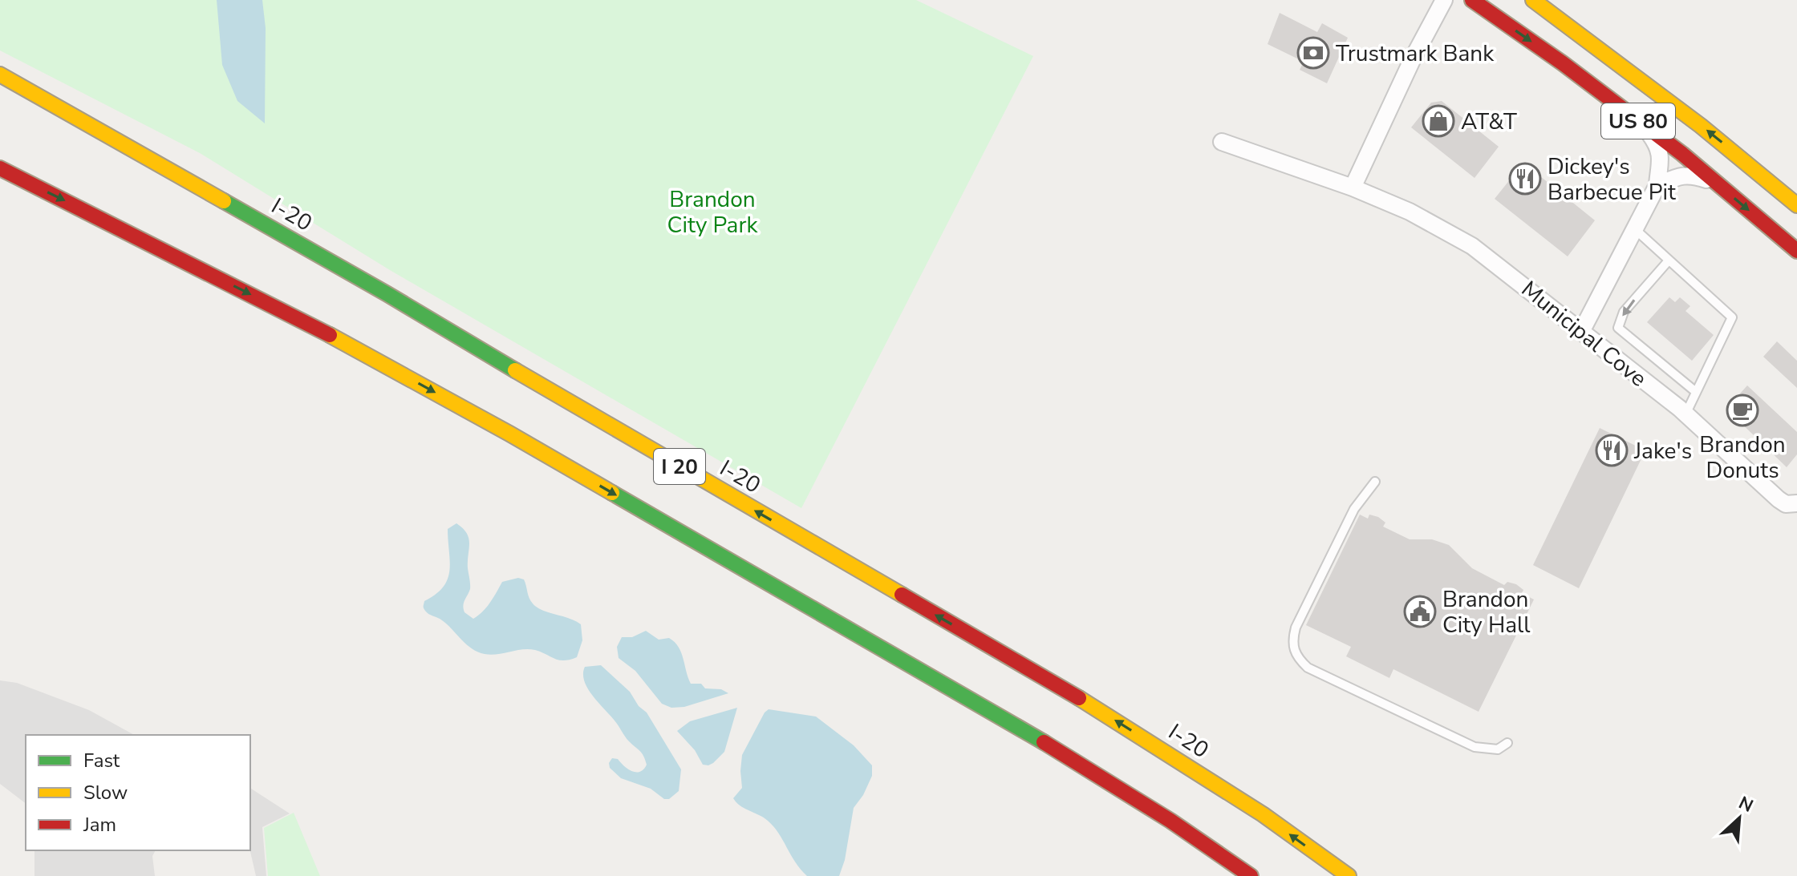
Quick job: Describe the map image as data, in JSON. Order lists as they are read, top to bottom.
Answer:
{
  "streets": {
    "main road": ["US 80", "I-20", "I 20"],
    "street": ["Municipal Cove"]
  },
  "parks": ["Brandon City Park"],
  "places": {
    "bank": ["Trustmark Bank"],
    "shop": ["AT&T"],
    "restaurant": ["Dickey's Barbecue Pit", "Jake's"],
    "cafe": ["Brandon Donuts"],
    "public building": ["Brandon City Hall"]
  },
  "legend": ["Fast", "Slow", "Jam"],
  "north": "top right"
}
